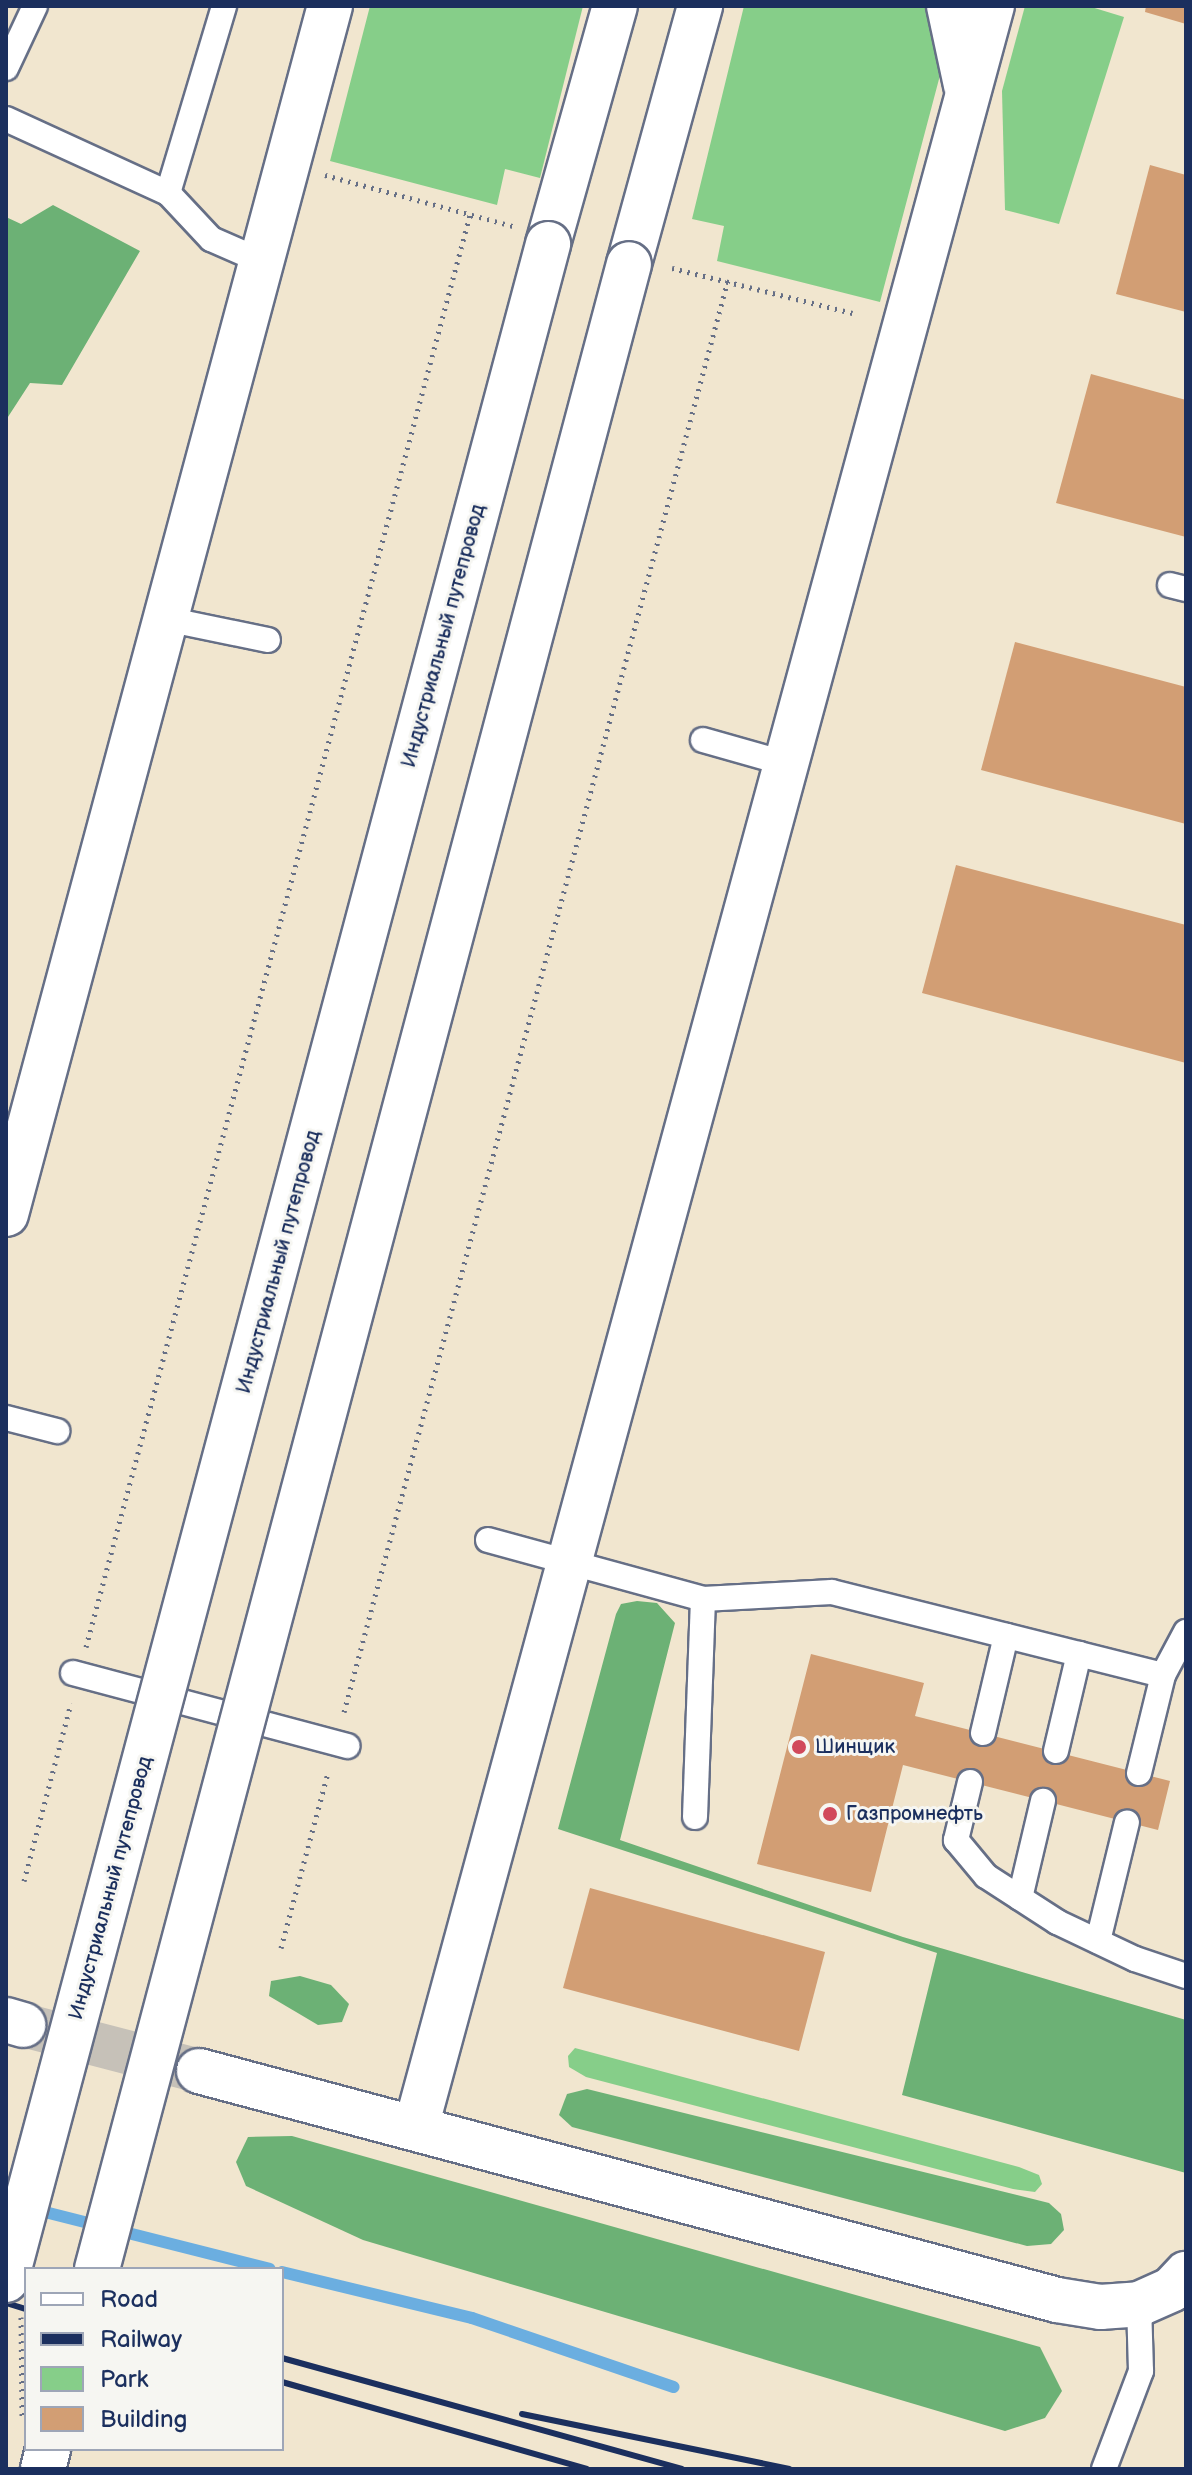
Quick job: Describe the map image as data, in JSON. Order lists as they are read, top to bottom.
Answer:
{
  "streets": {
    "main road": ["Индустриальный путепровод"]
  },
  "places": ["Шинщик", "Газпромнефть"],
  "legend": [
    "Road",
    "Railway",
    "Park",
    "Building"
  ]
}
